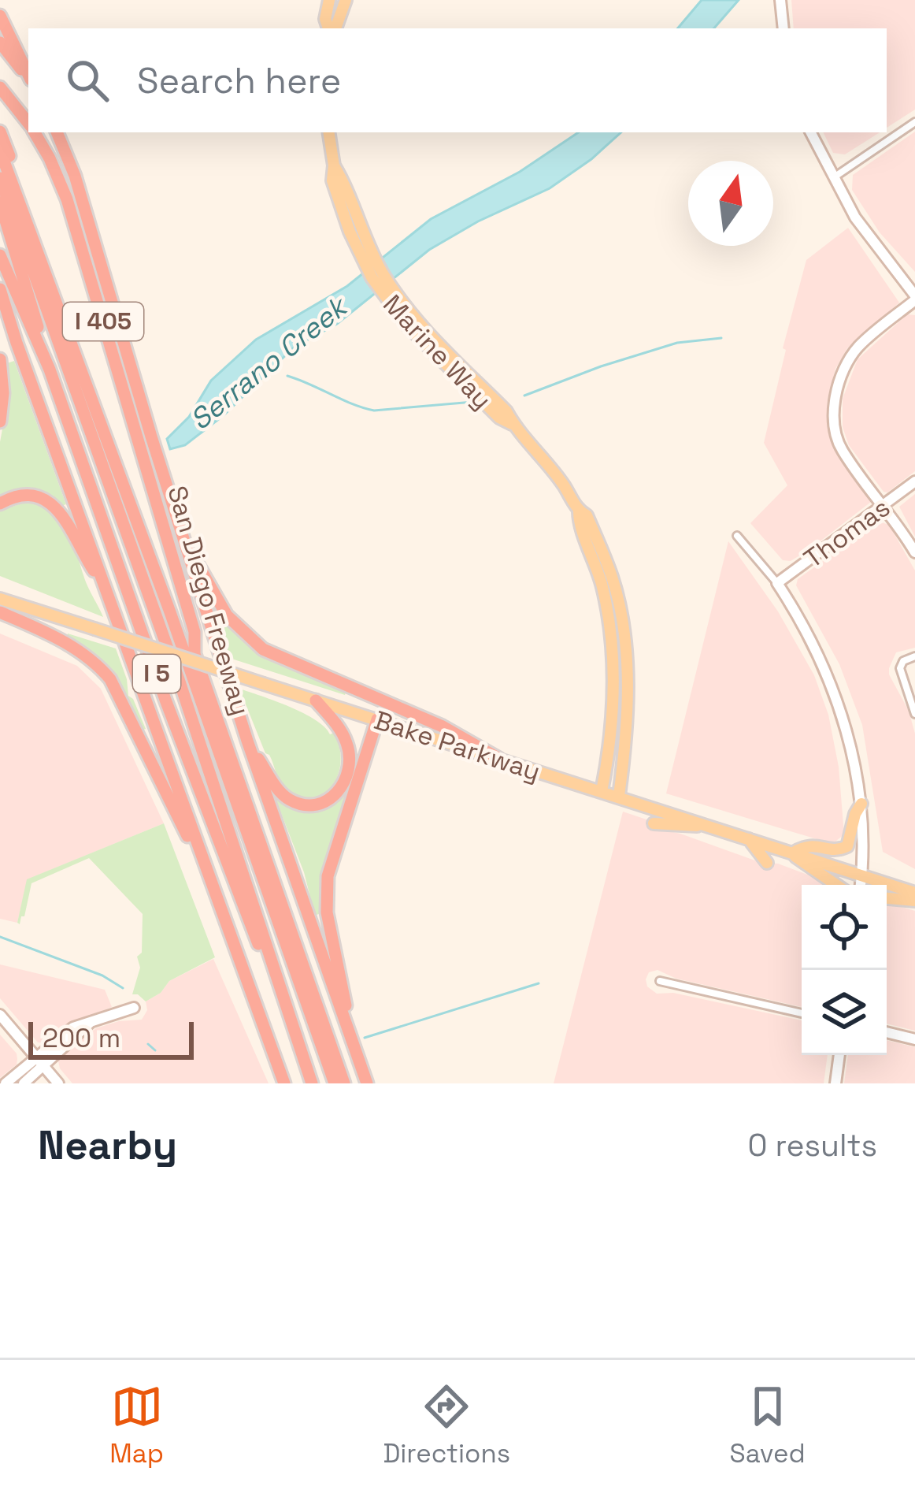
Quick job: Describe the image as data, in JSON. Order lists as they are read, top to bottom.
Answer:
{
  "streets": {
    "highway": ["I 405", "San Diego Freeway", "I 5"],
    "main road": ["Marine Way", "Bake Parkway"],
    "street": ["Thomas"]
  },
  "crossings": [
    ["I 405", "I 5"],
    ["Marine Way", "Bake Parkway"],
    ["San Diego Freeway", "I 5"]
  ],
  "water": ["Serrano Creek"],
  "scale_bar": "200 m",
  "north": "top",
  "page": {
    "search": "Search here",
    "scale": "200 m",
    "heading": ["Nearby", "0 results"],
    "nav": ["Map", "Directions", "Saved"]
  }
}
